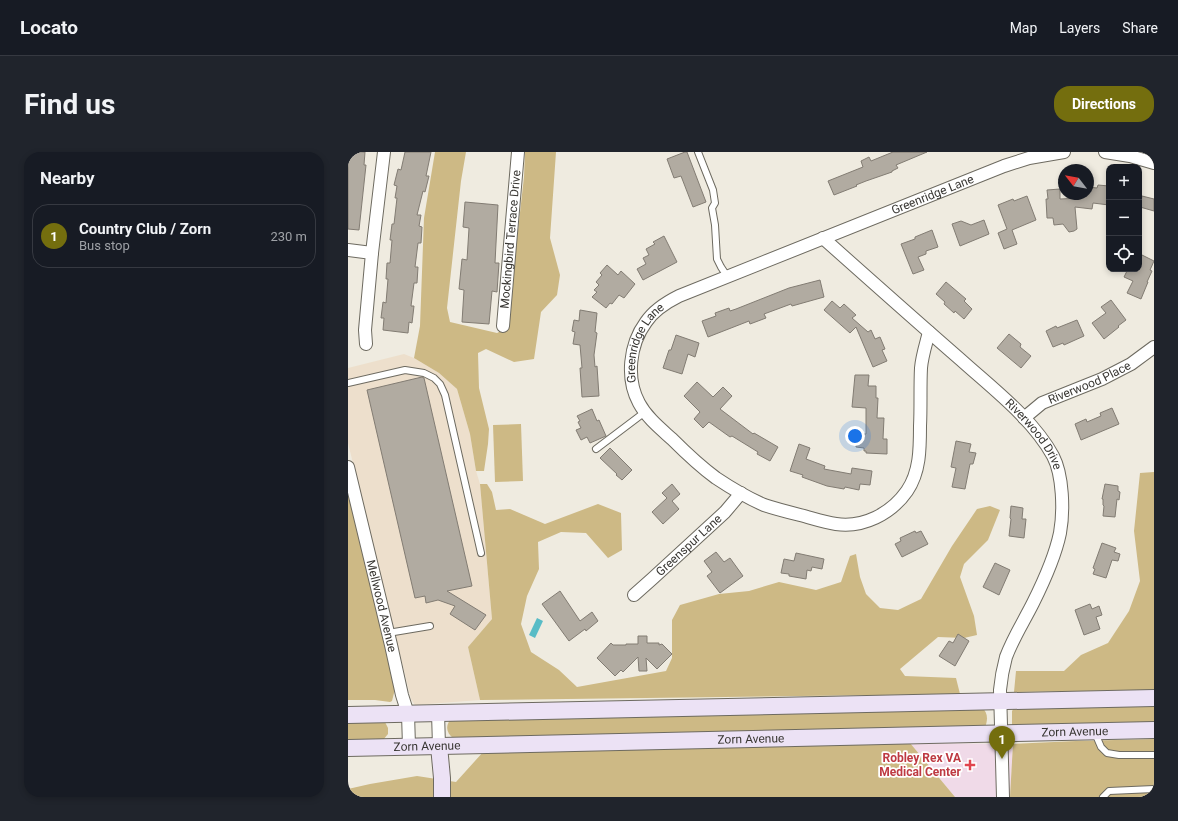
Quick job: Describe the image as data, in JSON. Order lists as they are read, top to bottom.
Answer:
{
  "streets": {
    "main road": ["Zorn Avenue"],
    "street": [
      "Greenridge Lane",
      "Mockingbird Terrace Drive",
      "Riverwood Place",
      "Riverwood Drive",
      "Greenspur Lane",
      "Mellwood Avenue"
    ]
  },
  "crossings": [
    ["Greenridge Lane", "Riverwood Drive"],
    ["Greenridge Lane", "Greenspur Lane"],
    ["Riverwood Place", "Riverwood Drive"],
    ["Riverwood Drive", "Zorn Avenue"],
    ["Mellwood Avenue", "Zorn Avenue"]
  ],
  "places": {
    "health": ["Robley Rex VA Medical Center"]
  },
  "north": "top left",
  "page": {
    "header": "Locato",
    "nav": ["Map", "Layers", "Share"],
    "buttons": "Directions",
    "title": "Find us",
    "heading": "Nearby",
    "map_buttons": ["+", "−"],
    "list": [
      {
        "mark": "1",
        "name": "Country Club / Zorn",
        "note": "Bus stop",
        "value": "230 m"
      }
    ],
    "pins": "1"
  }
}
